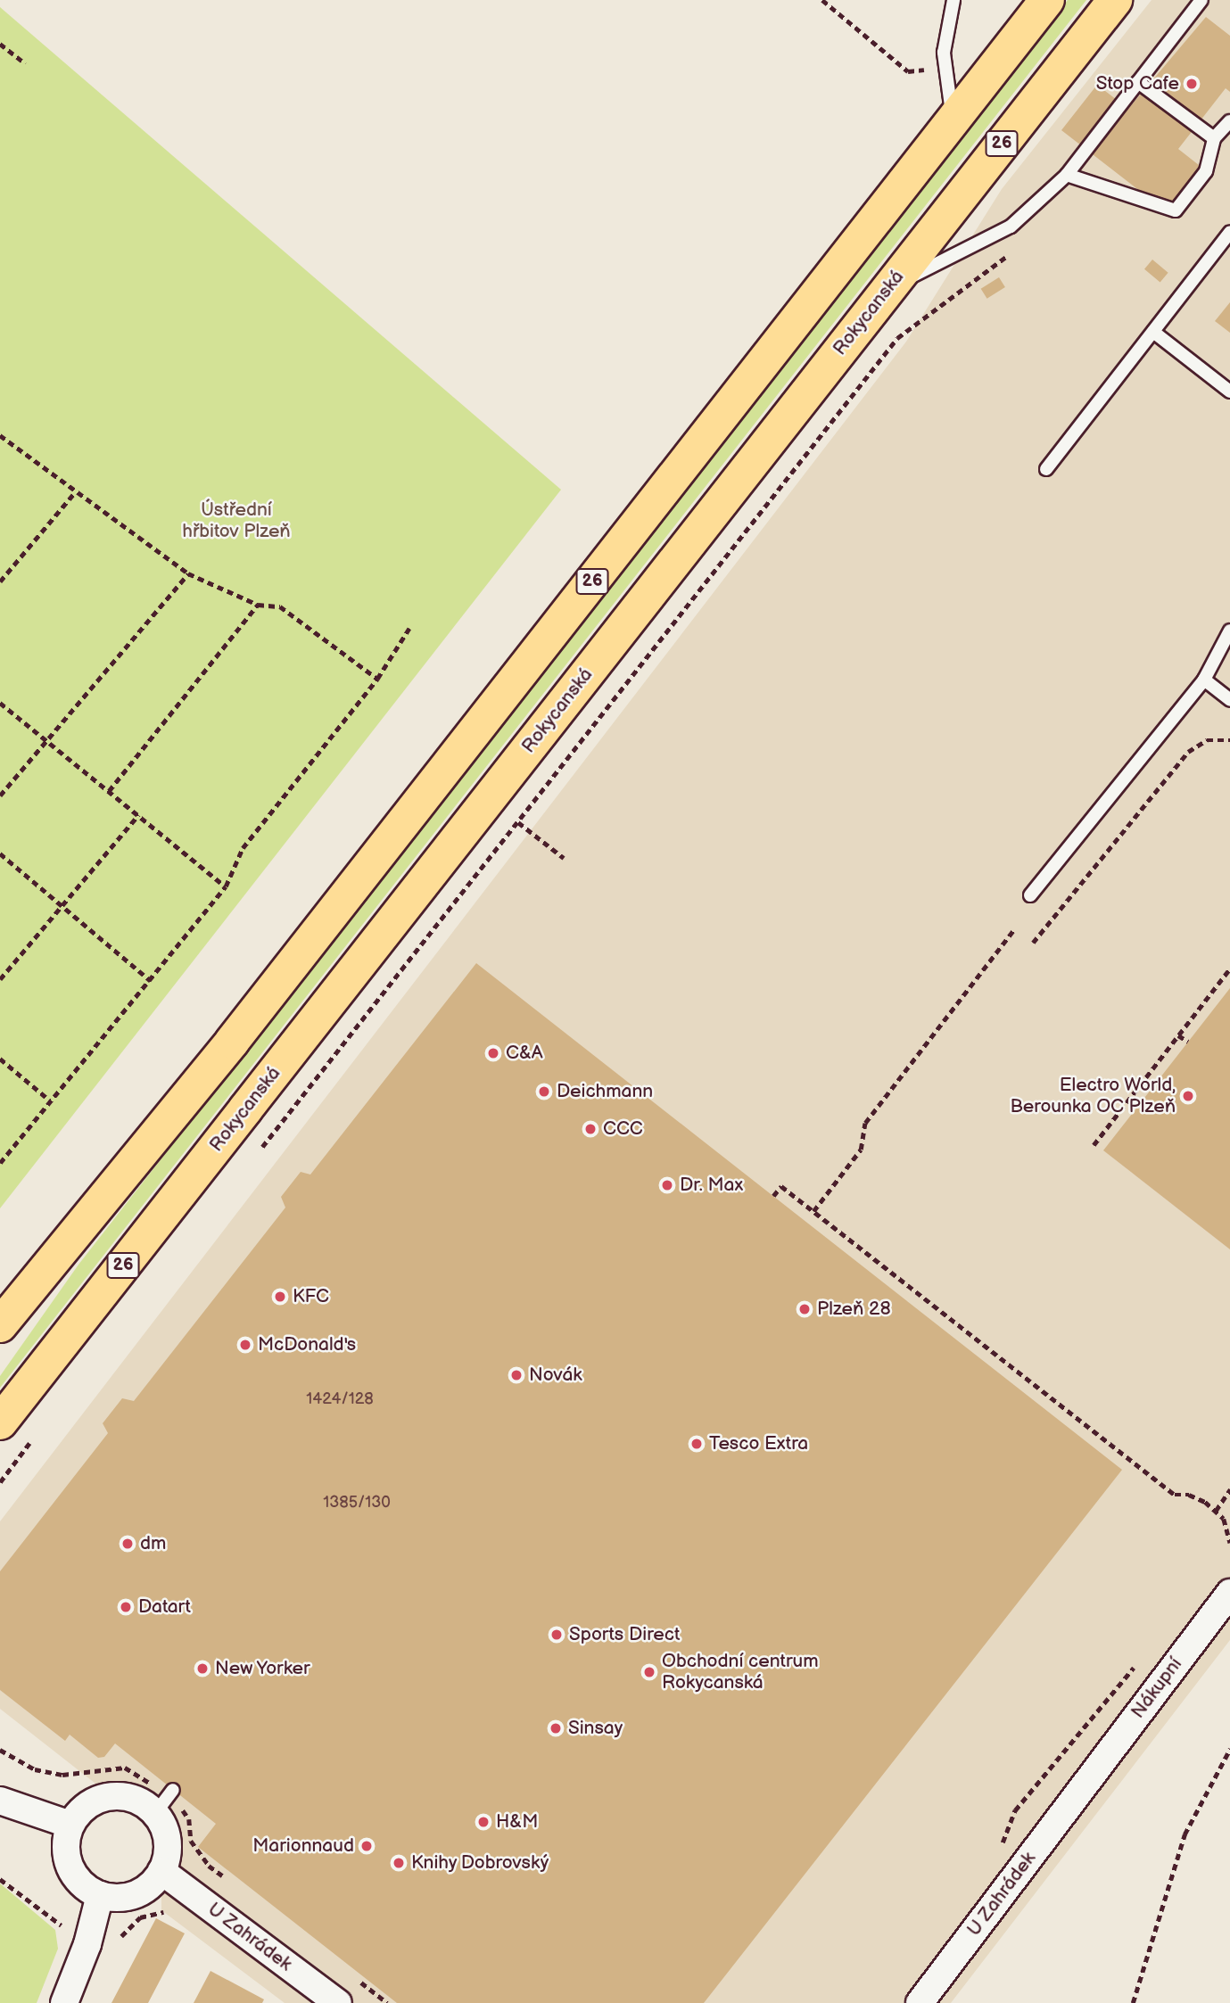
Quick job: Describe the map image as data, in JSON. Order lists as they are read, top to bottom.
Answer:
{
  "streets": {
    "main road": ["26", "Rokycanská"],
    "street": ["Nákupní", "U Zahrádek"]
  },
  "crossings": [
    ["Nákupní", "U Zahrádek"]
  ],
  "parks": ["Ústřední hřbitov Plzeň"],
  "places": [
    "Stop Cafe",
    "C&A",
    "Deichmann",
    "Electro World, Berounka OC Plzeň",
    "CCC",
    "Dr. Max",
    "KFC",
    "Plzeň 28",
    "McDonald's",
    "Novák",
    "Tesco Extra",
    "dm",
    "Datart",
    "Sports Direct",
    "New Yorker",
    "Obchodní centrum Rokycanská",
    "Sinsay",
    "H&M",
    "Marionnaud",
    "Knihy Dobrovský"
  ],
  "house_numbers": ["1424/128", "1385/130"]
}
